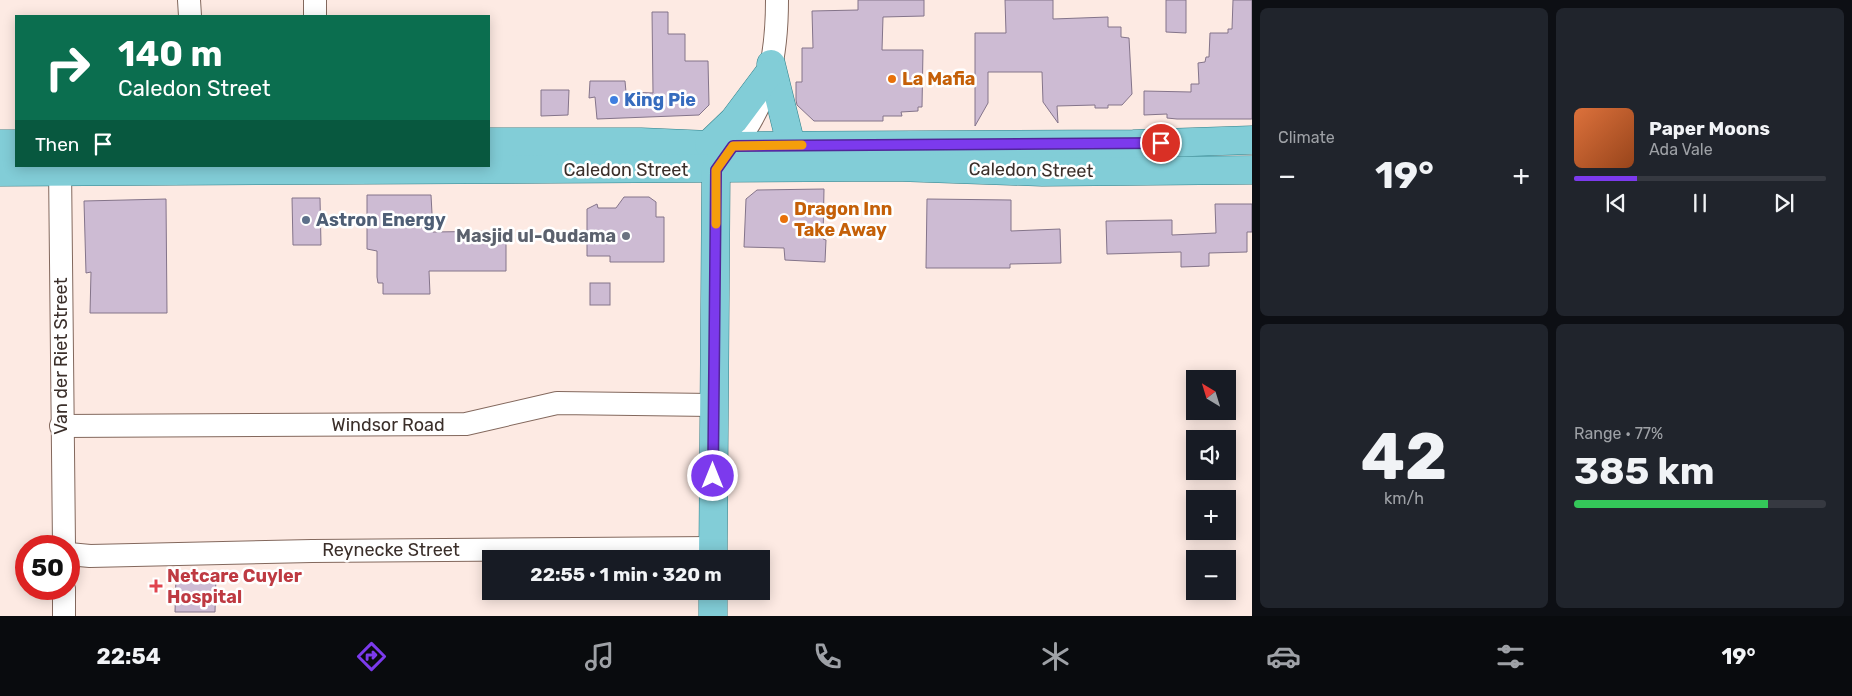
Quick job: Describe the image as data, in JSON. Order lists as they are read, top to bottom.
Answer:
{
  "streets": {
    "main road": ["Caledon Street"],
    "street": ["Van der Riet Street", "Windsor Road", "Reynecke Street"]
  },
  "crossings": [
    ["Caledon Street", "Van der Riet Street"],
    ["Van der Riet Street", "Windsor Road"]
  ],
  "places": {
    "other": [
      "La Mafia",
      "King Pie",
      "Dragon Inn Take Away",
      "Astron Energy",
      "Masjid ul-Qudama"
    ],
    "health": ["Netcare Cuyler Hospital"]
  },
  "north": "top left",
  "page": {
    "tile": [
      "Climate",
      ["42", "km/h"],
      ["Range · 77%", "385 km"]
    ],
    "turn": ["140 m", "Caledon Street"],
    "song": ["Paper Moons", "Ada Vale"],
    "then": "Then",
    "heat": ["−", "19°", "+"],
    "map_buttons": ["+", "−"],
    "limit": "50",
    "trip": "22:55 · 1 min · 320 m",
    "tabs": ["22:54", "19°"]
  }
}
